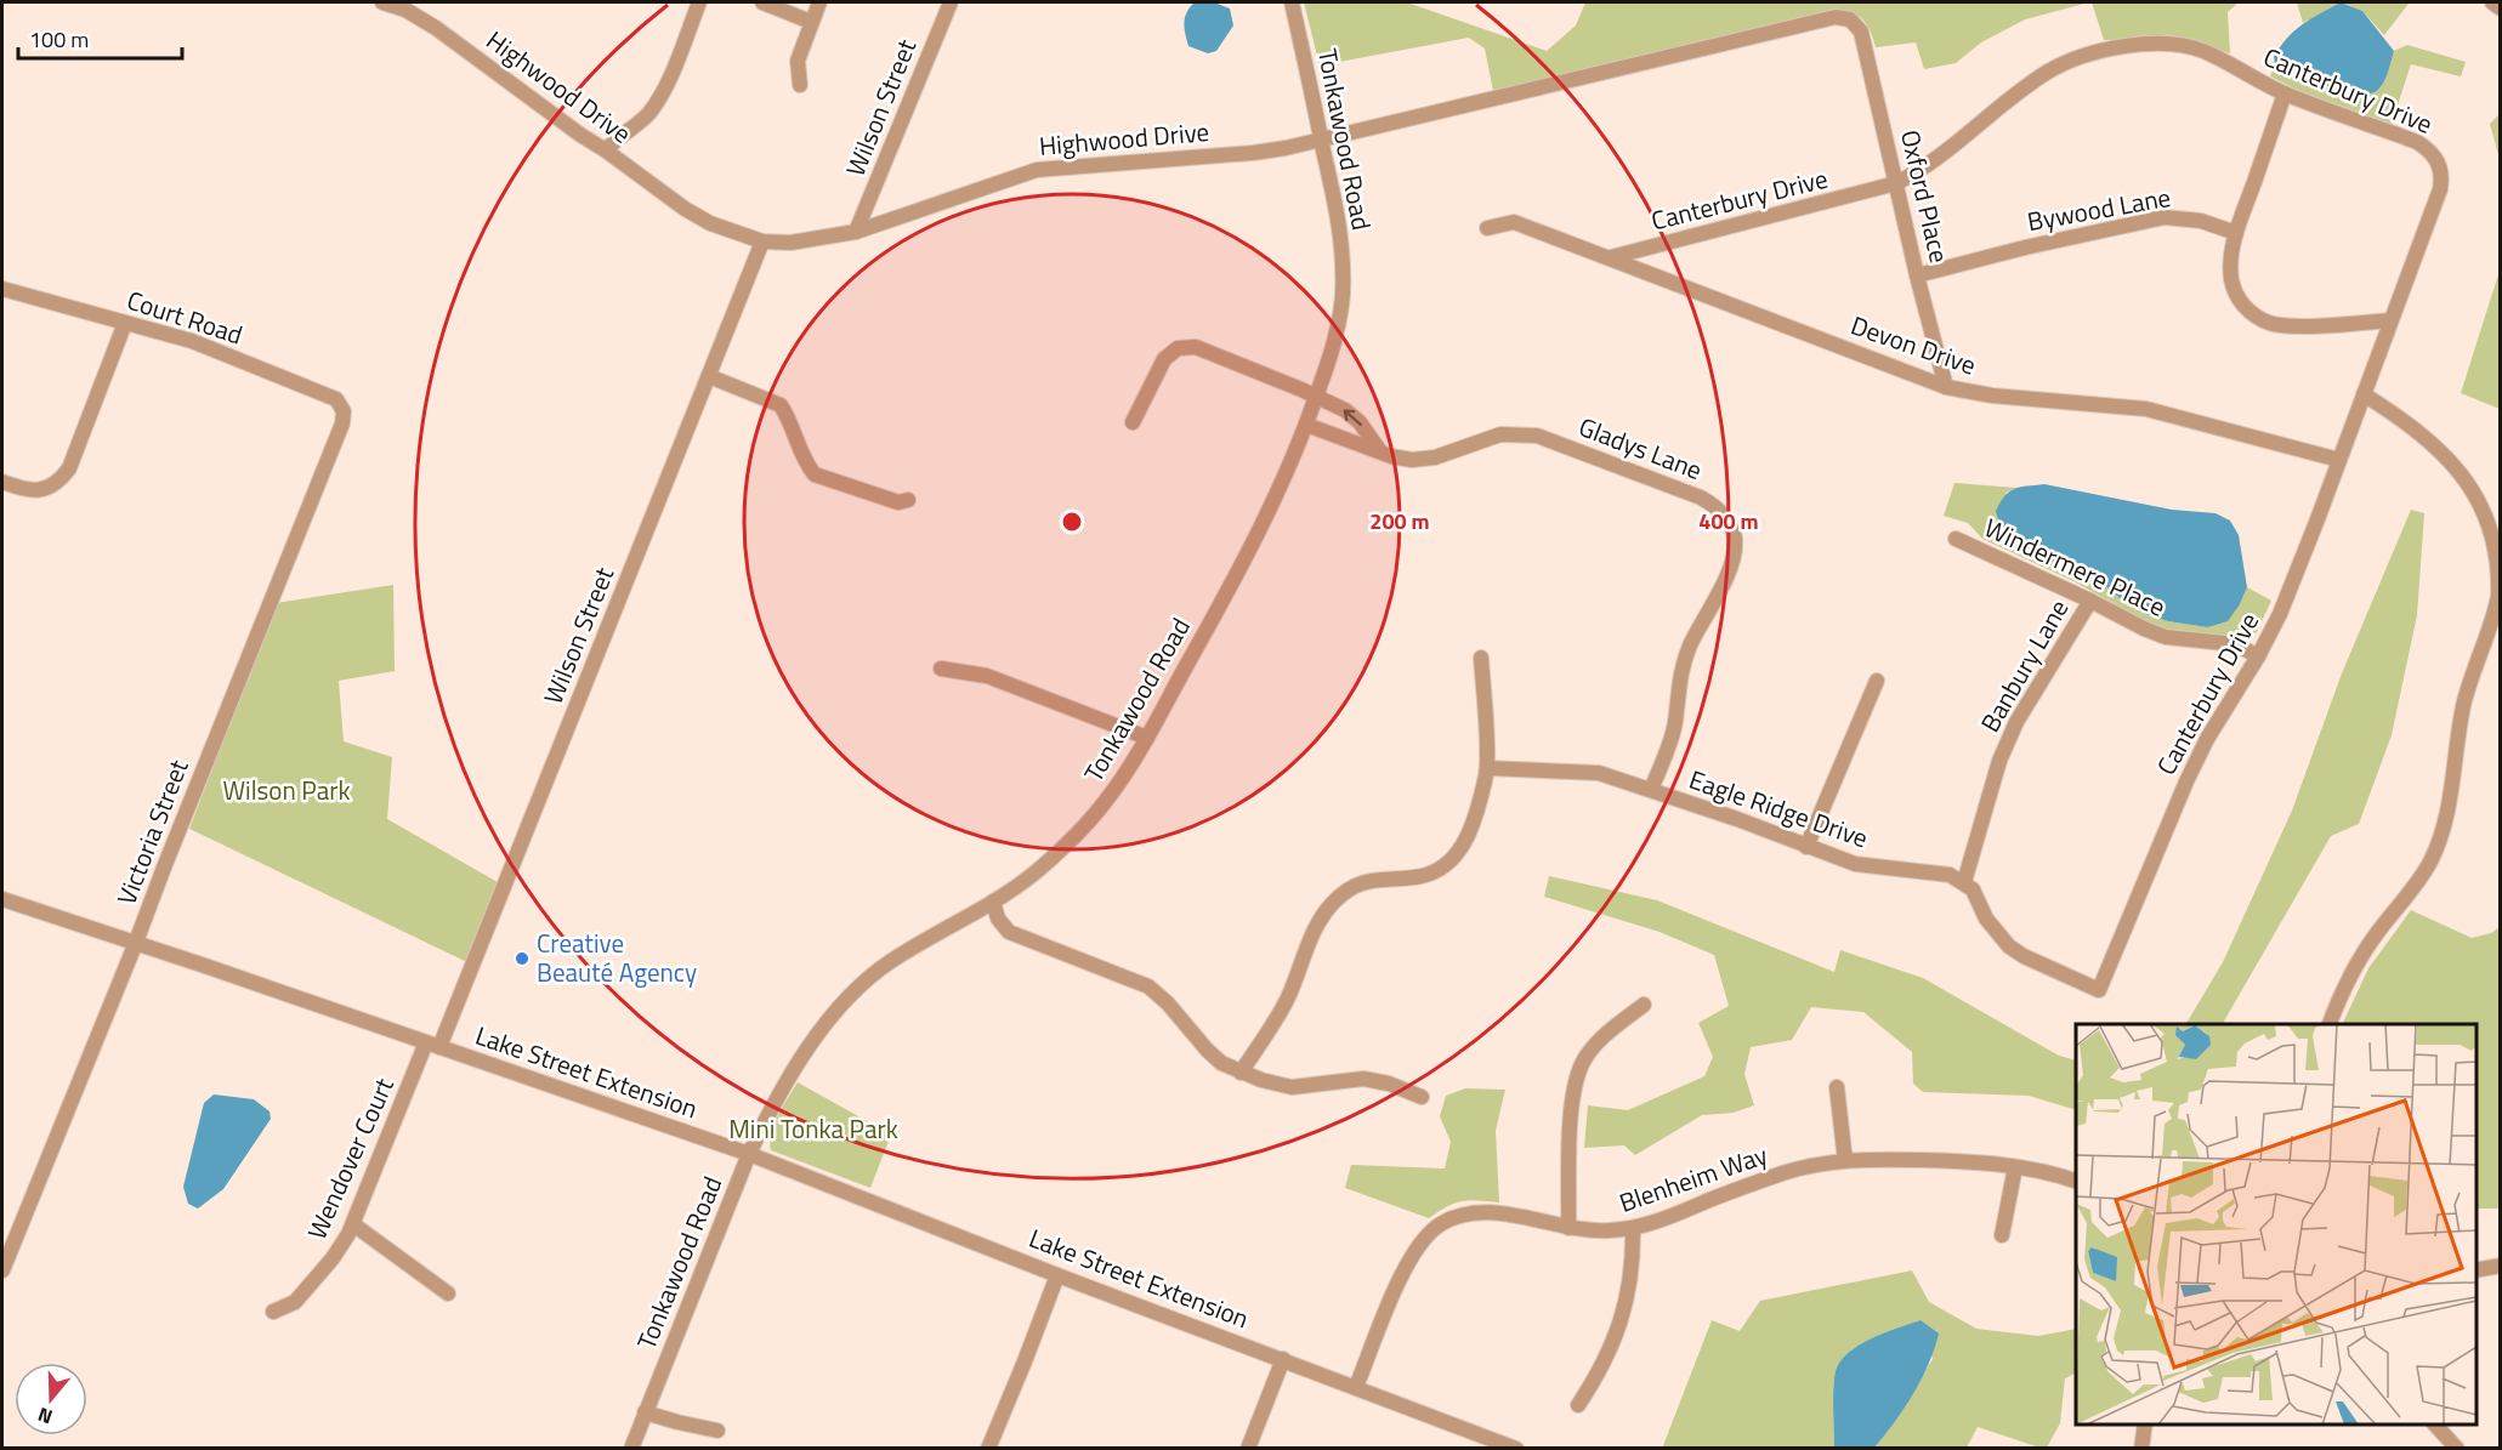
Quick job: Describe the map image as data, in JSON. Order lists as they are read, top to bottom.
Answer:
{
  "streets": {
    "street": [
      "Highwood Drive",
      "Canterbury Drive",
      "Wilson Street",
      "Tonkawood Road",
      "Oxford Place",
      "Bywood Lane",
      "Court Road",
      "Devon Drive",
      "Gladys Lane",
      "Windermere Place",
      "Banbury Lane",
      "Eagle Ridge Drive",
      "Victoria Street",
      "Lake Street Extension",
      "Wendover Court",
      "Blenheim Way"
    ]
  },
  "crossings": [
    ["Highwood Drive", "Wilson Street"],
    ["Highwood Drive", "Tonkawood Road"],
    ["Highwood Drive", "Oxford Place"],
    ["Canterbury Drive", "Oxford Place"],
    ["Canterbury Drive", "Bywood Lane"],
    ["Canterbury Drive", "Devon Drive"],
    ["Canterbury Drive", "Windermere Place"],
    ["Canterbury Drive", "Banbury Lane"],
    ["Canterbury Drive", "Eagle Ridge Drive"],
    ["Wilson Street", "Lake Street Extension"],
    ["Wilson Street", "Wendover Court"],
    ["Tonkawood Road", "Gladys Lane"],
    ["Tonkawood Road", "Lake Street Extension"],
    ["Oxford Place", "Bywood Lane"],
    ["Oxford Place", "Devon Drive"],
    ["Court Road", "Victoria Street"],
    ["Gladys Lane", "Eagle Ridge Drive"],
    ["Windermere Place", "Banbury Lane"],
    ["Banbury Lane", "Eagle Ridge Drive"],
    ["Victoria Street", "Lake Street Extension"],
    ["Lake Street Extension", "Wendover Court"],
    ["Lake Street Extension", "Blenheim Way"]
  ],
  "parks": ["Wilson Park", "Mini Tonka Park"],
  "places": ["Creative Beauté Agency"],
  "scale_bar": "100 m",
  "north": "bottom",
  "rings": ["200 m", "400 m"]
}
